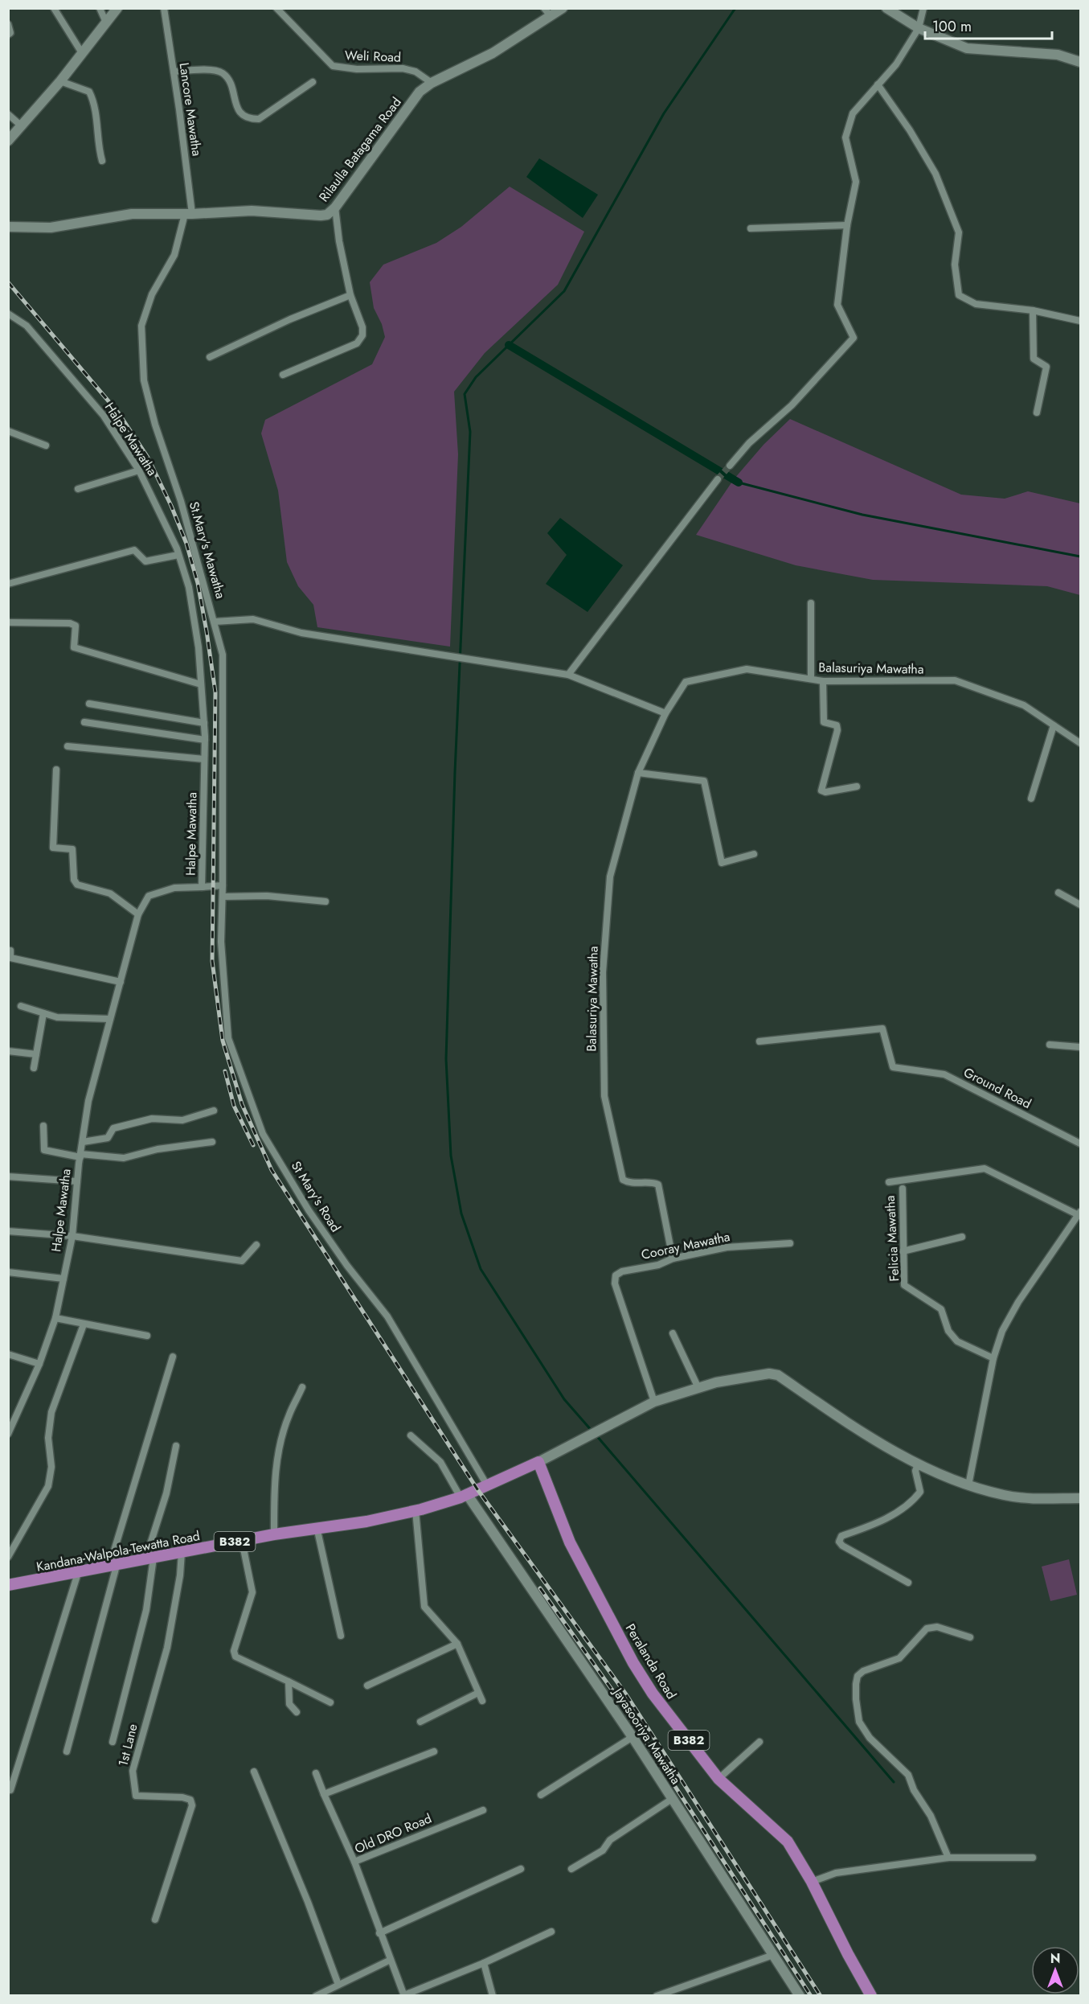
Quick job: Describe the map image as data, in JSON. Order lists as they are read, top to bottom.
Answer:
{
  "streets": {
    "main road": ["B382", "Kandana-Walpola-Tewatta Road", "Peralanda Road"],
    "street": [
      "Weli Road",
      "Lancore Mawatha",
      "Rilaulla Batagama Road",
      "Halpe Mawatha",
      "St.Mary's Mawatha",
      "Balasuriya Mawatha",
      "Ground Road",
      "St Mary's Road",
      "Felicia Mawatha",
      "Cooray Mawatha",
      "Jayasooriya Mawatha",
      "1st Lane",
      "Old DRO Road"
    ]
  },
  "crossings": [
    ["Weli Road", "Rilaulla Batagama Road"],
    ["Lancore Mawatha", "Rilaulla Batagama Road"],
    ["Lancore Mawatha", "St.Mary's Mawatha"],
    ["Rilaulla Batagama Road", "St.Mary's Mawatha"],
    ["St.Mary's Mawatha", "St Mary's Road"],
    ["Balasuriya Mawatha", "Cooray Mawatha"],
    ["St Mary's Road", "Kandana-Walpola-Tewatta Road"],
    ["Kandana-Walpola-Tewatta Road", "Peralanda Road"],
    ["Kandana-Walpola-Tewatta Road", "Jayasooriya Mawatha"],
    ["Kandana-Walpola-Tewatta Road", "1st Lane"]
  ],
  "scale_bar": "100 m",
  "north": "top"
}
